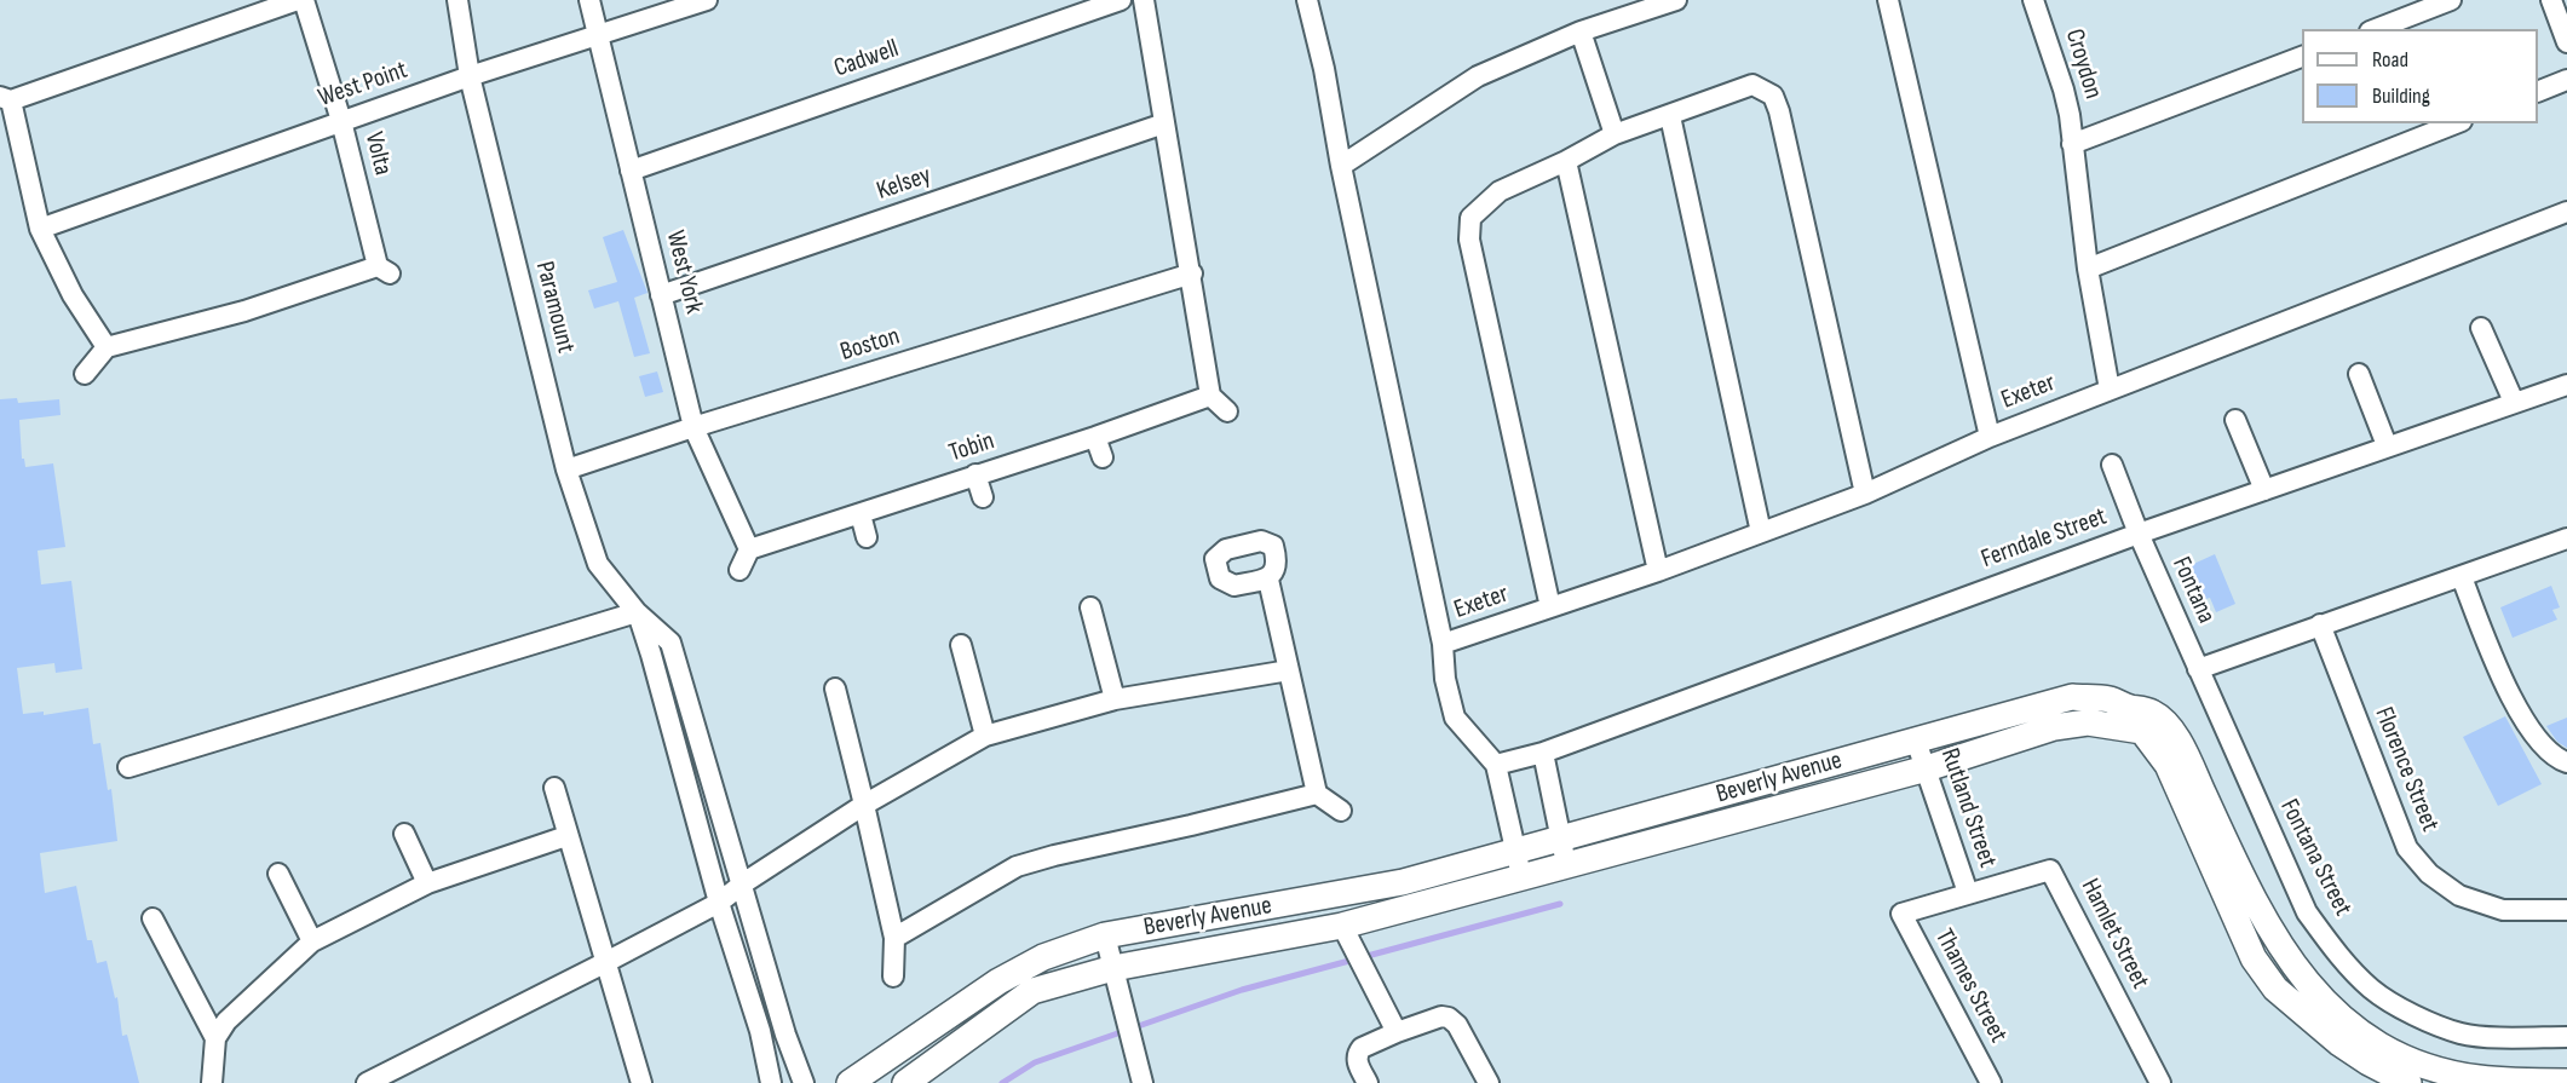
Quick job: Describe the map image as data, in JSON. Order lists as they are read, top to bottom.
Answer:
{
  "streets": {
    "street": [
      "Cadwell",
      "Croydon",
      "West Point",
      "Volta",
      "Kelsey",
      "West York",
      "Paramount",
      "Boston",
      "Exeter",
      "Tobin",
      "Ferndale Street",
      "Fontana",
      "Florence Street",
      "Beverly Avenue",
      "Rutland Street",
      "Fontana Street",
      "Hamlet Street",
      "Thames Street"
    ]
  },
  "crossings": [
    ["Cadwell", "West York"],
    ["Croydon", "Exeter"],
    ["West Point", "Volta"],
    ["West Point", "West York"],
    ["West Point", "Paramount"],
    ["Kelsey", "West York"],
    ["West York", "Boston"],
    ["West York", "Tobin"],
    ["Paramount", "Boston"],
    ["Ferndale Street", "Fontana"],
    ["Fontana", "Fontana Street"],
    ["Beverly Avenue", "Rutland Street"],
    ["Rutland Street", "Hamlet Street"],
    ["Hamlet Street", "Thames Street"]
  ],
  "legend": ["Road", "Building"]
}
